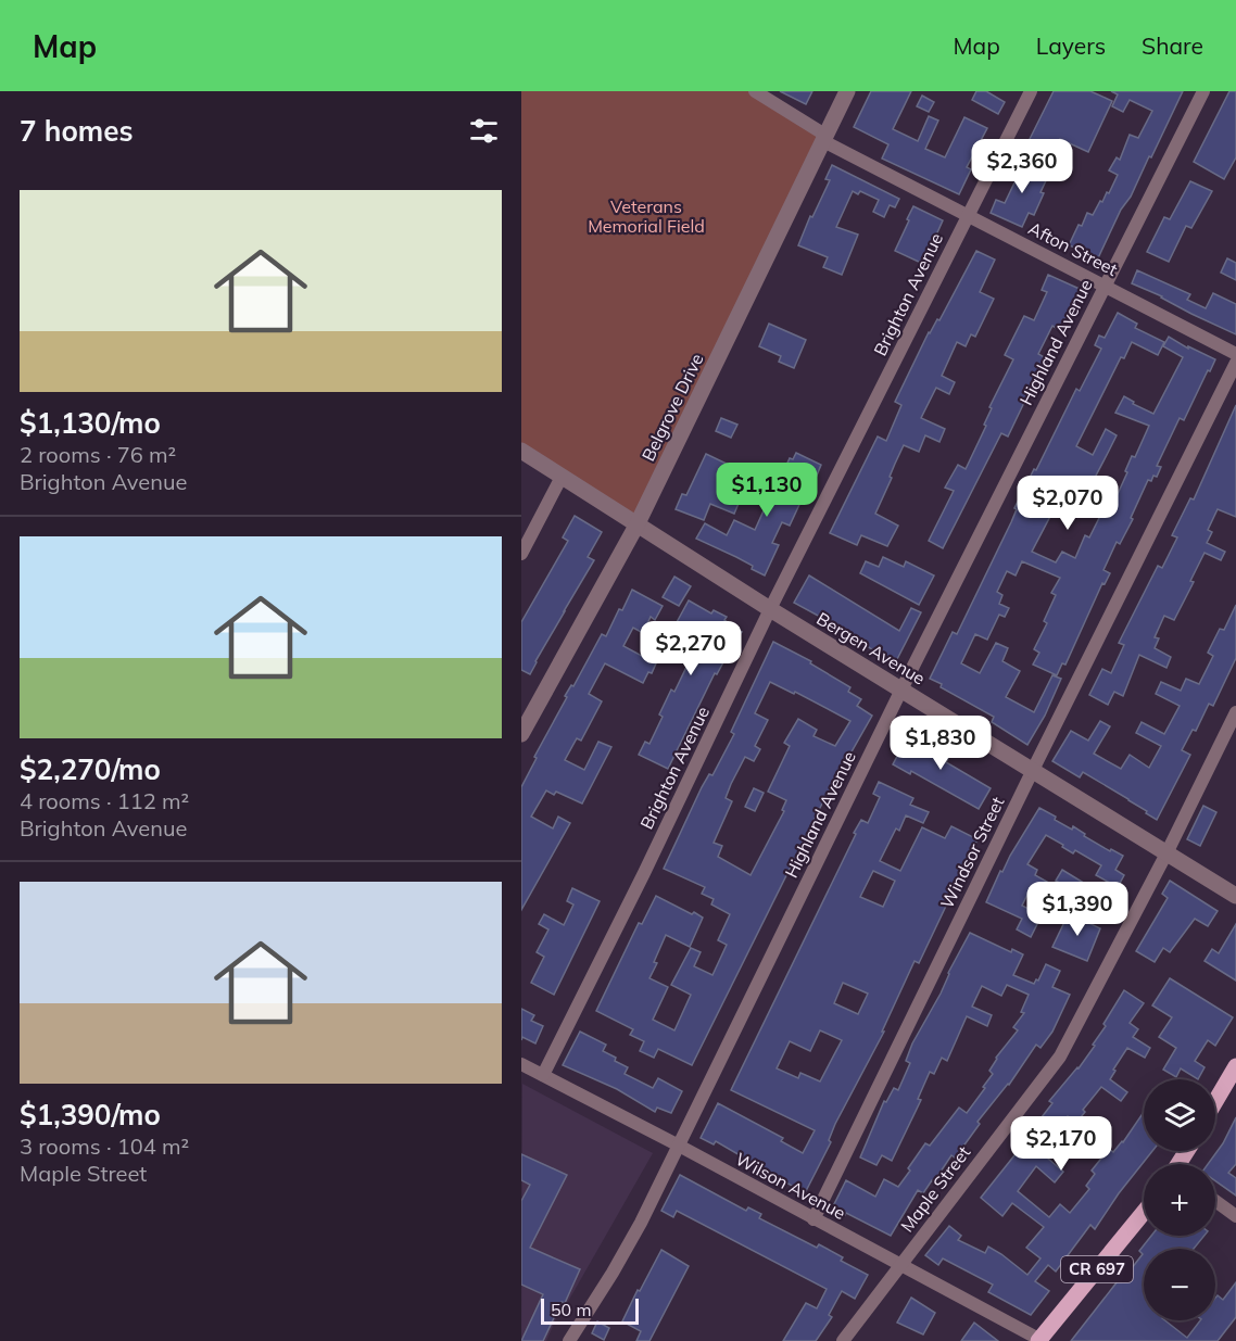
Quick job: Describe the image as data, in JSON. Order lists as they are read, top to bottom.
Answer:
{
  "streets": {
    "main road": ["CR 697"],
    "street": [
      "Afton Street",
      "Brighton Avenue",
      "Highland Avenue",
      "Belgrove Drive",
      "Bergen Avenue",
      "Windsor Street",
      "Wilson Avenue",
      "Maple Street"
    ]
  },
  "crossings": [
    ["Afton Street", "Brighton Avenue"],
    ["Afton Street", "Highland Avenue"],
    ["Afton Street", "Belgrove Drive"],
    ["Brighton Avenue", "Bergen Avenue"],
    ["Brighton Avenue", "Wilson Avenue"],
    ["Highland Avenue", "Bergen Avenue"],
    ["Highland Avenue", "Wilson Avenue"],
    ["Belgrove Drive", "Bergen Avenue"],
    ["Bergen Avenue", "Windsor Street"],
    ["Bergen Avenue", "Maple Street"],
    ["Windsor Street", "Wilson Avenue"],
    ["Wilson Avenue", "Maple Street"],
    ["Wilson Avenue", "CR 697"]
  ],
  "parks": ["Veterans Memorial Field"],
  "scale_bar": "50 m",
  "page": {
    "header": "Map",
    "nav": ["Map", "Layers", "Share"],
    "heading": "7 homes",
    "price": [
      "$2,360",
      "$1,130",
      "$2,070",
      "$2,270",
      "$1,830",
      "$1,390",
      "$2,170"
    ],
    "list": [
      {
        "name": "$1,130/mo",
        "note": "2 rooms · 76 m² · Brighton Avenue"
      },
      {
        "name": "$2,270/mo",
        "note": "4 rooms · 112 m² · Brighton Avenue"
      },
      {
        "name": "$1,390/mo",
        "note": "3 rooms · 104 m² · Maple Street"
      }
    ],
    "map_buttons": ["+", "−"],
    "scale": "50 m"
  }
}
